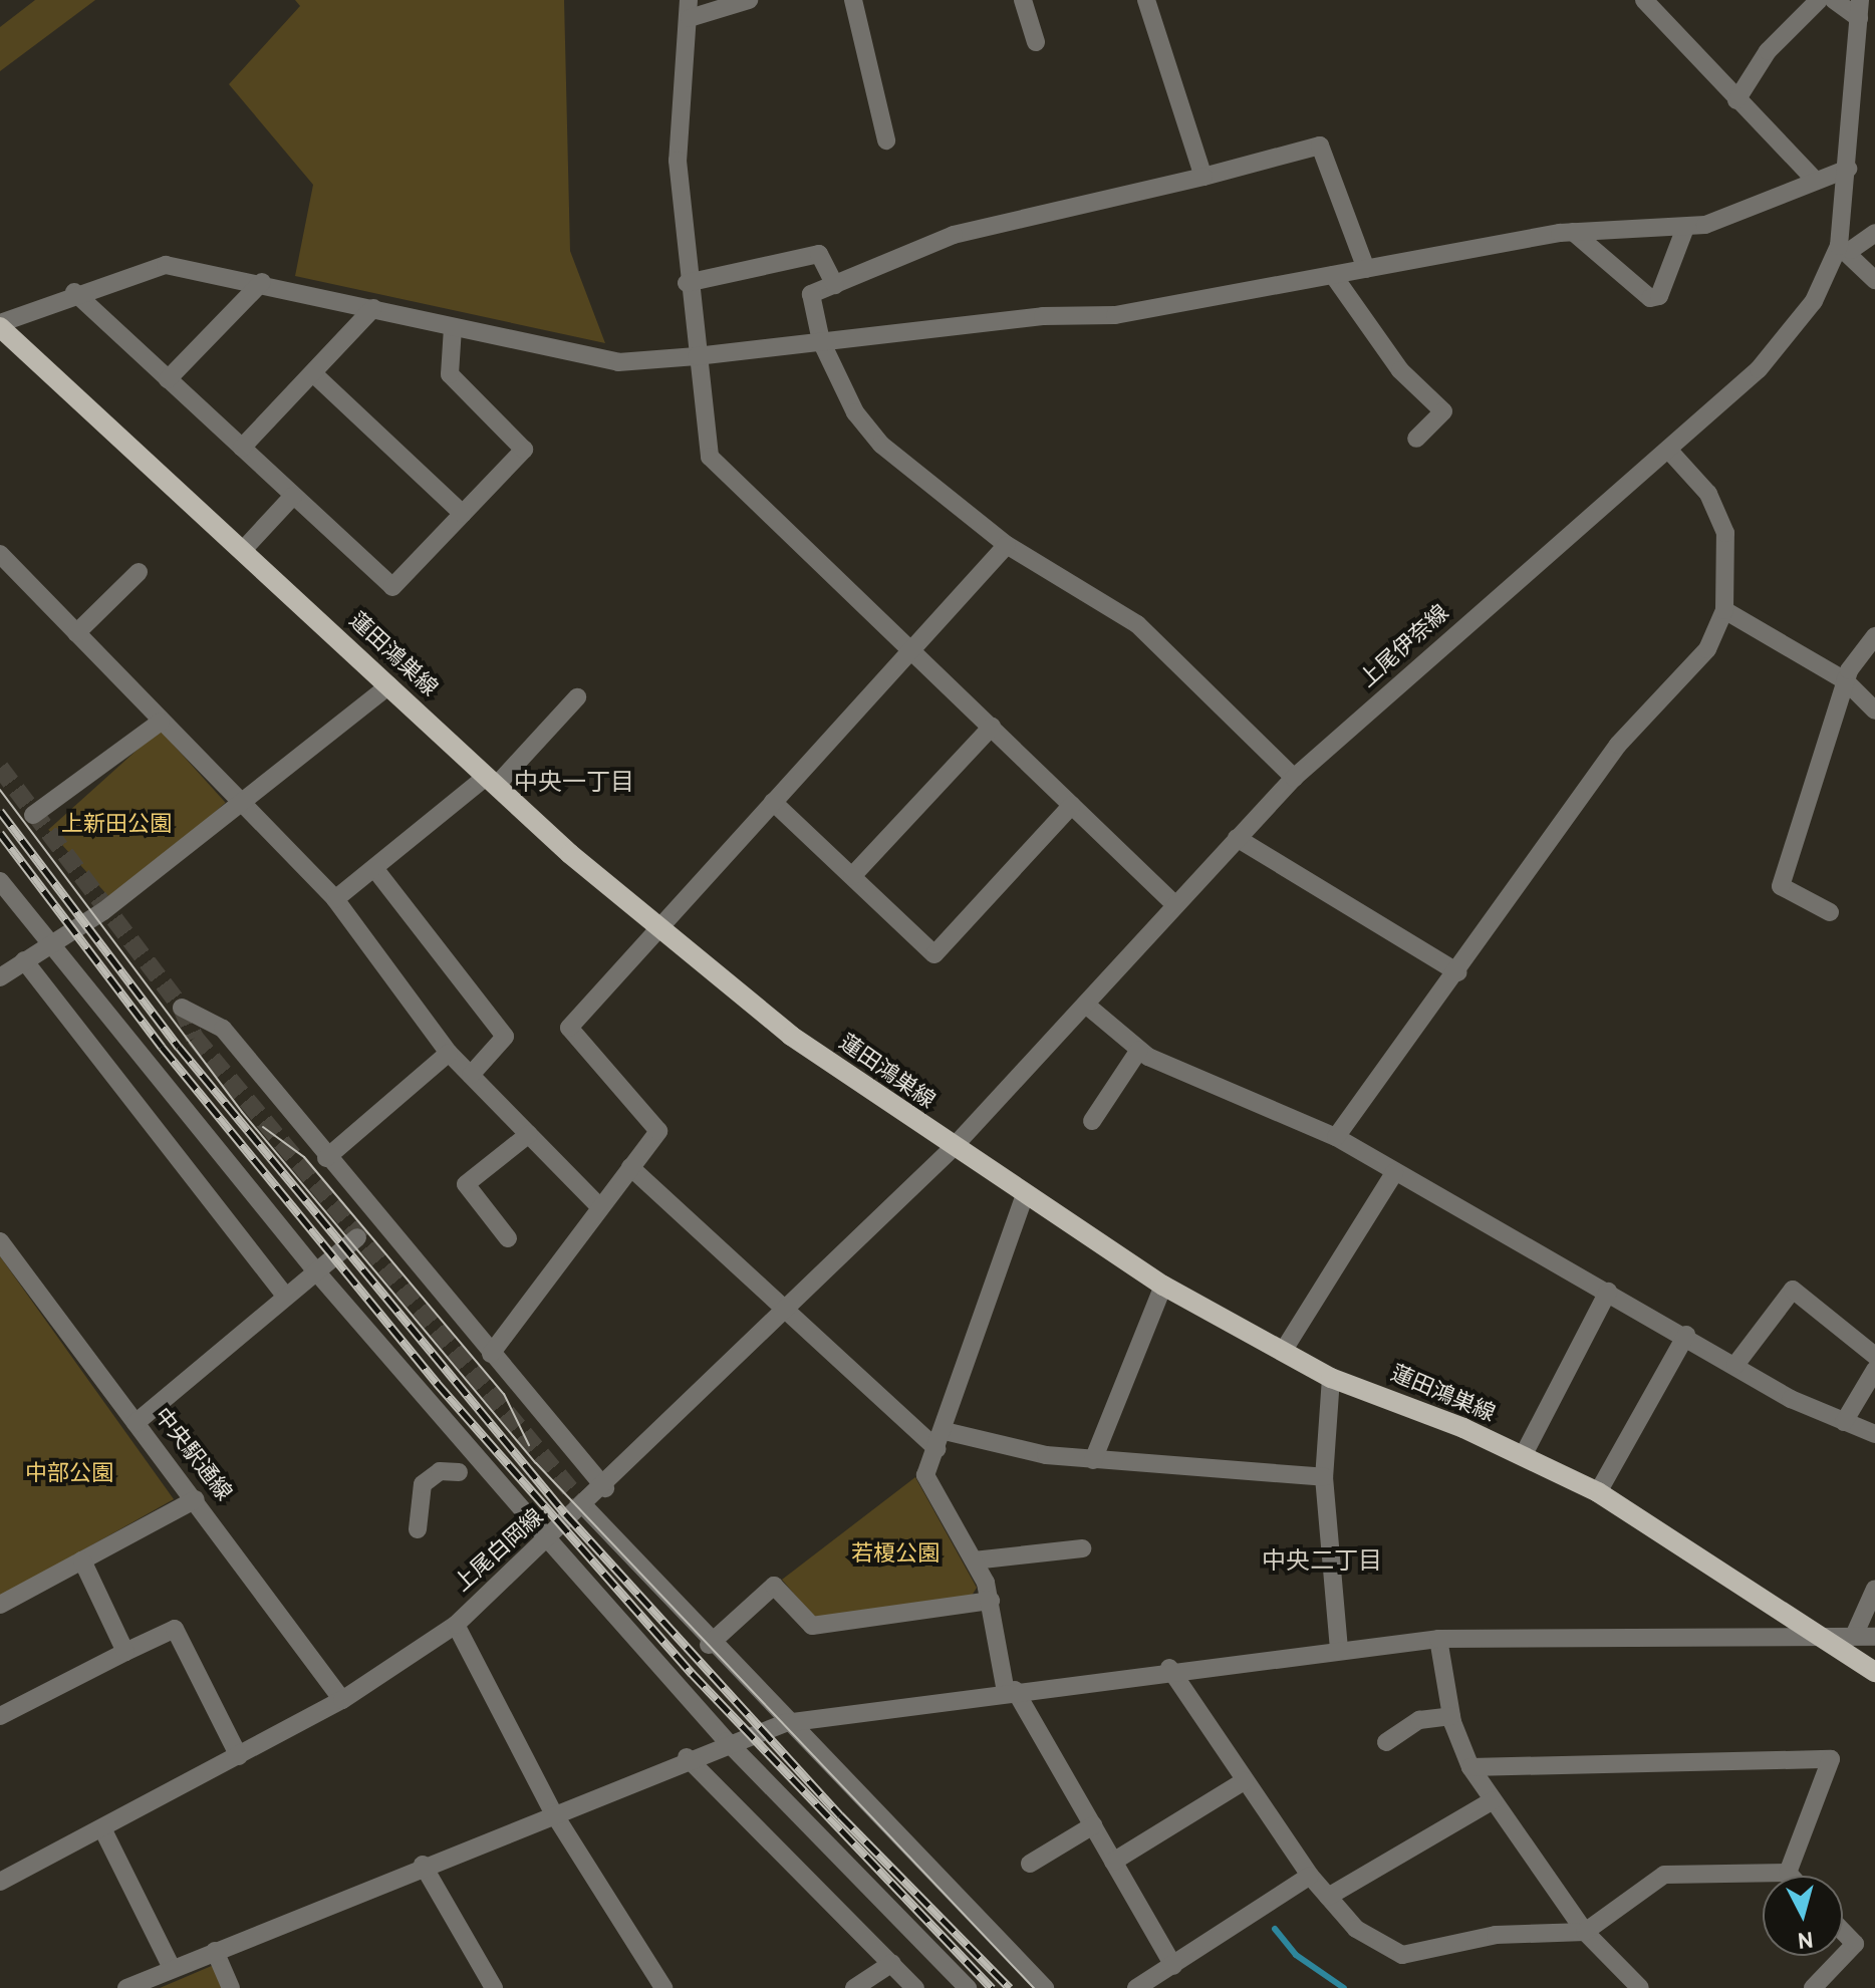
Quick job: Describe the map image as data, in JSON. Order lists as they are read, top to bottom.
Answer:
{
  "streets": {
    "main road": ["蓮田鴻巣線"],
    "street": ["上尾伊奈線", "中央駅通線", "上尾白岡線"]
  },
  "crossings": [
    ["上尾伊奈線", "蓮田鴻巣線"],
    ["上尾伊奈線", "上尾白岡線"],
    ["蓮田鴻巣線", "上尾白岡線"],
    ["中央駅通線", "上尾白岡線"]
  ],
  "districts": ["中央一丁目", "中央二丁目"],
  "parks": ["上新田公園", "中部公園", "若榎公園"],
  "north": "bottom"
}
